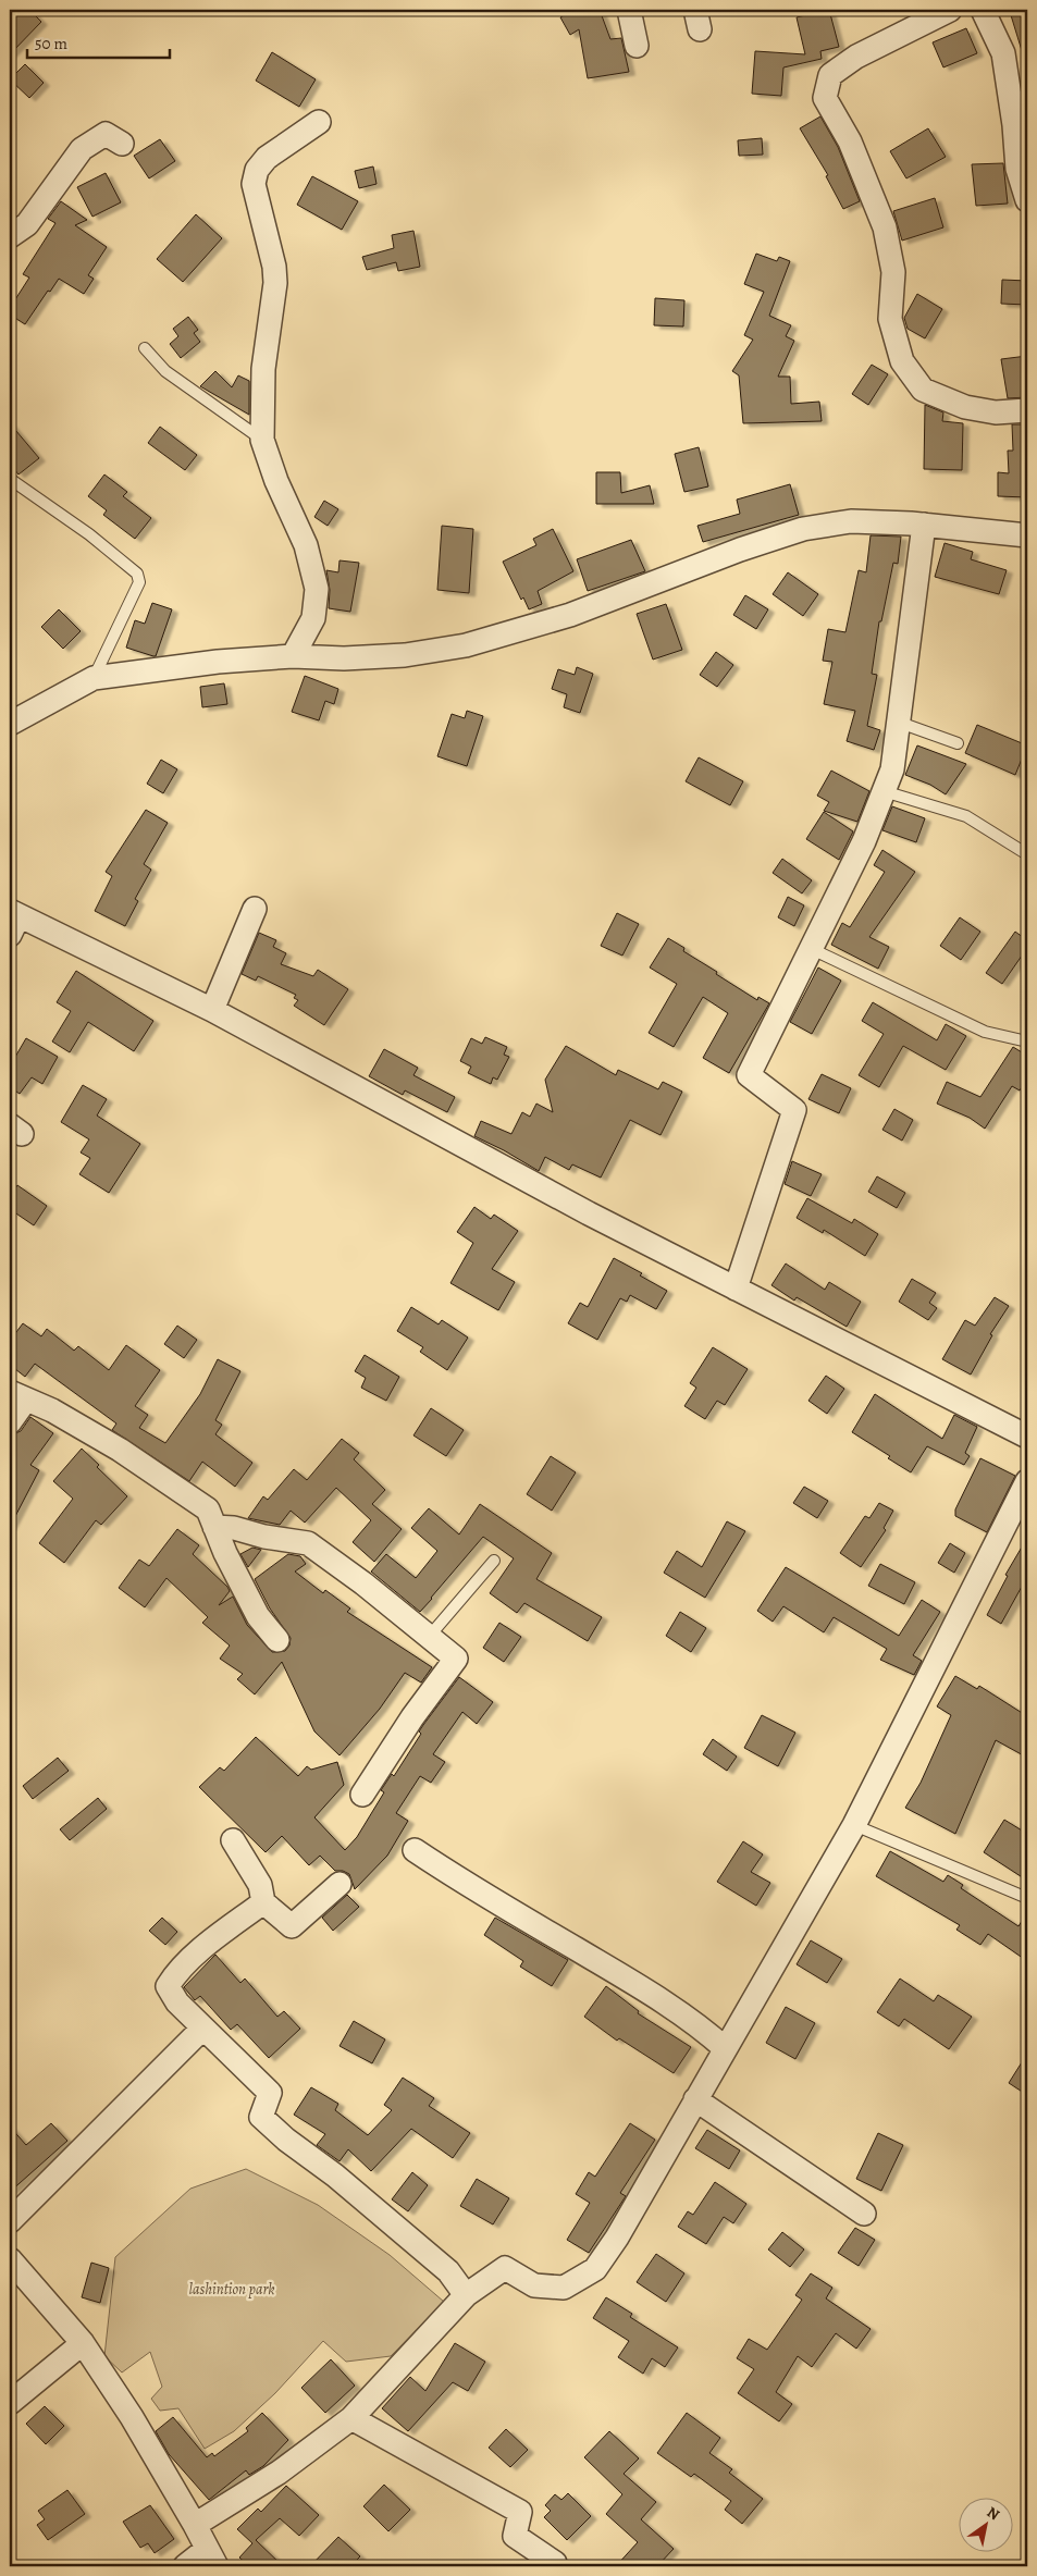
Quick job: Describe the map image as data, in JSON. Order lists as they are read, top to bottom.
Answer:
{
  "parks": ["lashintion park"],
  "scale_bar": "50 m",
  "north": "top right"
}
